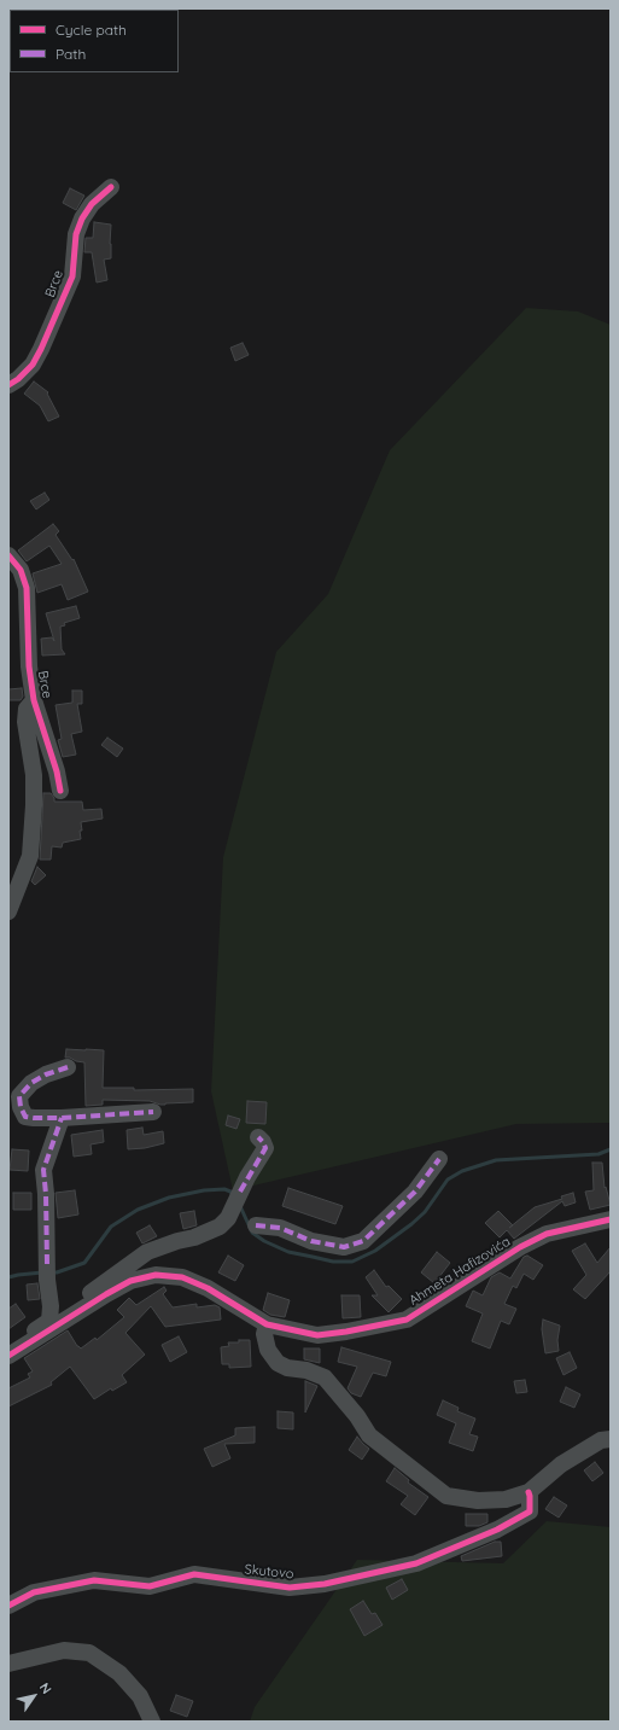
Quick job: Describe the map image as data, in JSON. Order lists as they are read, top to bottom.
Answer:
{
  "streets": {
    "street": ["Brce", "Ahmeta Hafizovića", "Skutovo"]
  },
  "legend": ["Cycle path", "Path"],
  "north": "top right"
}
